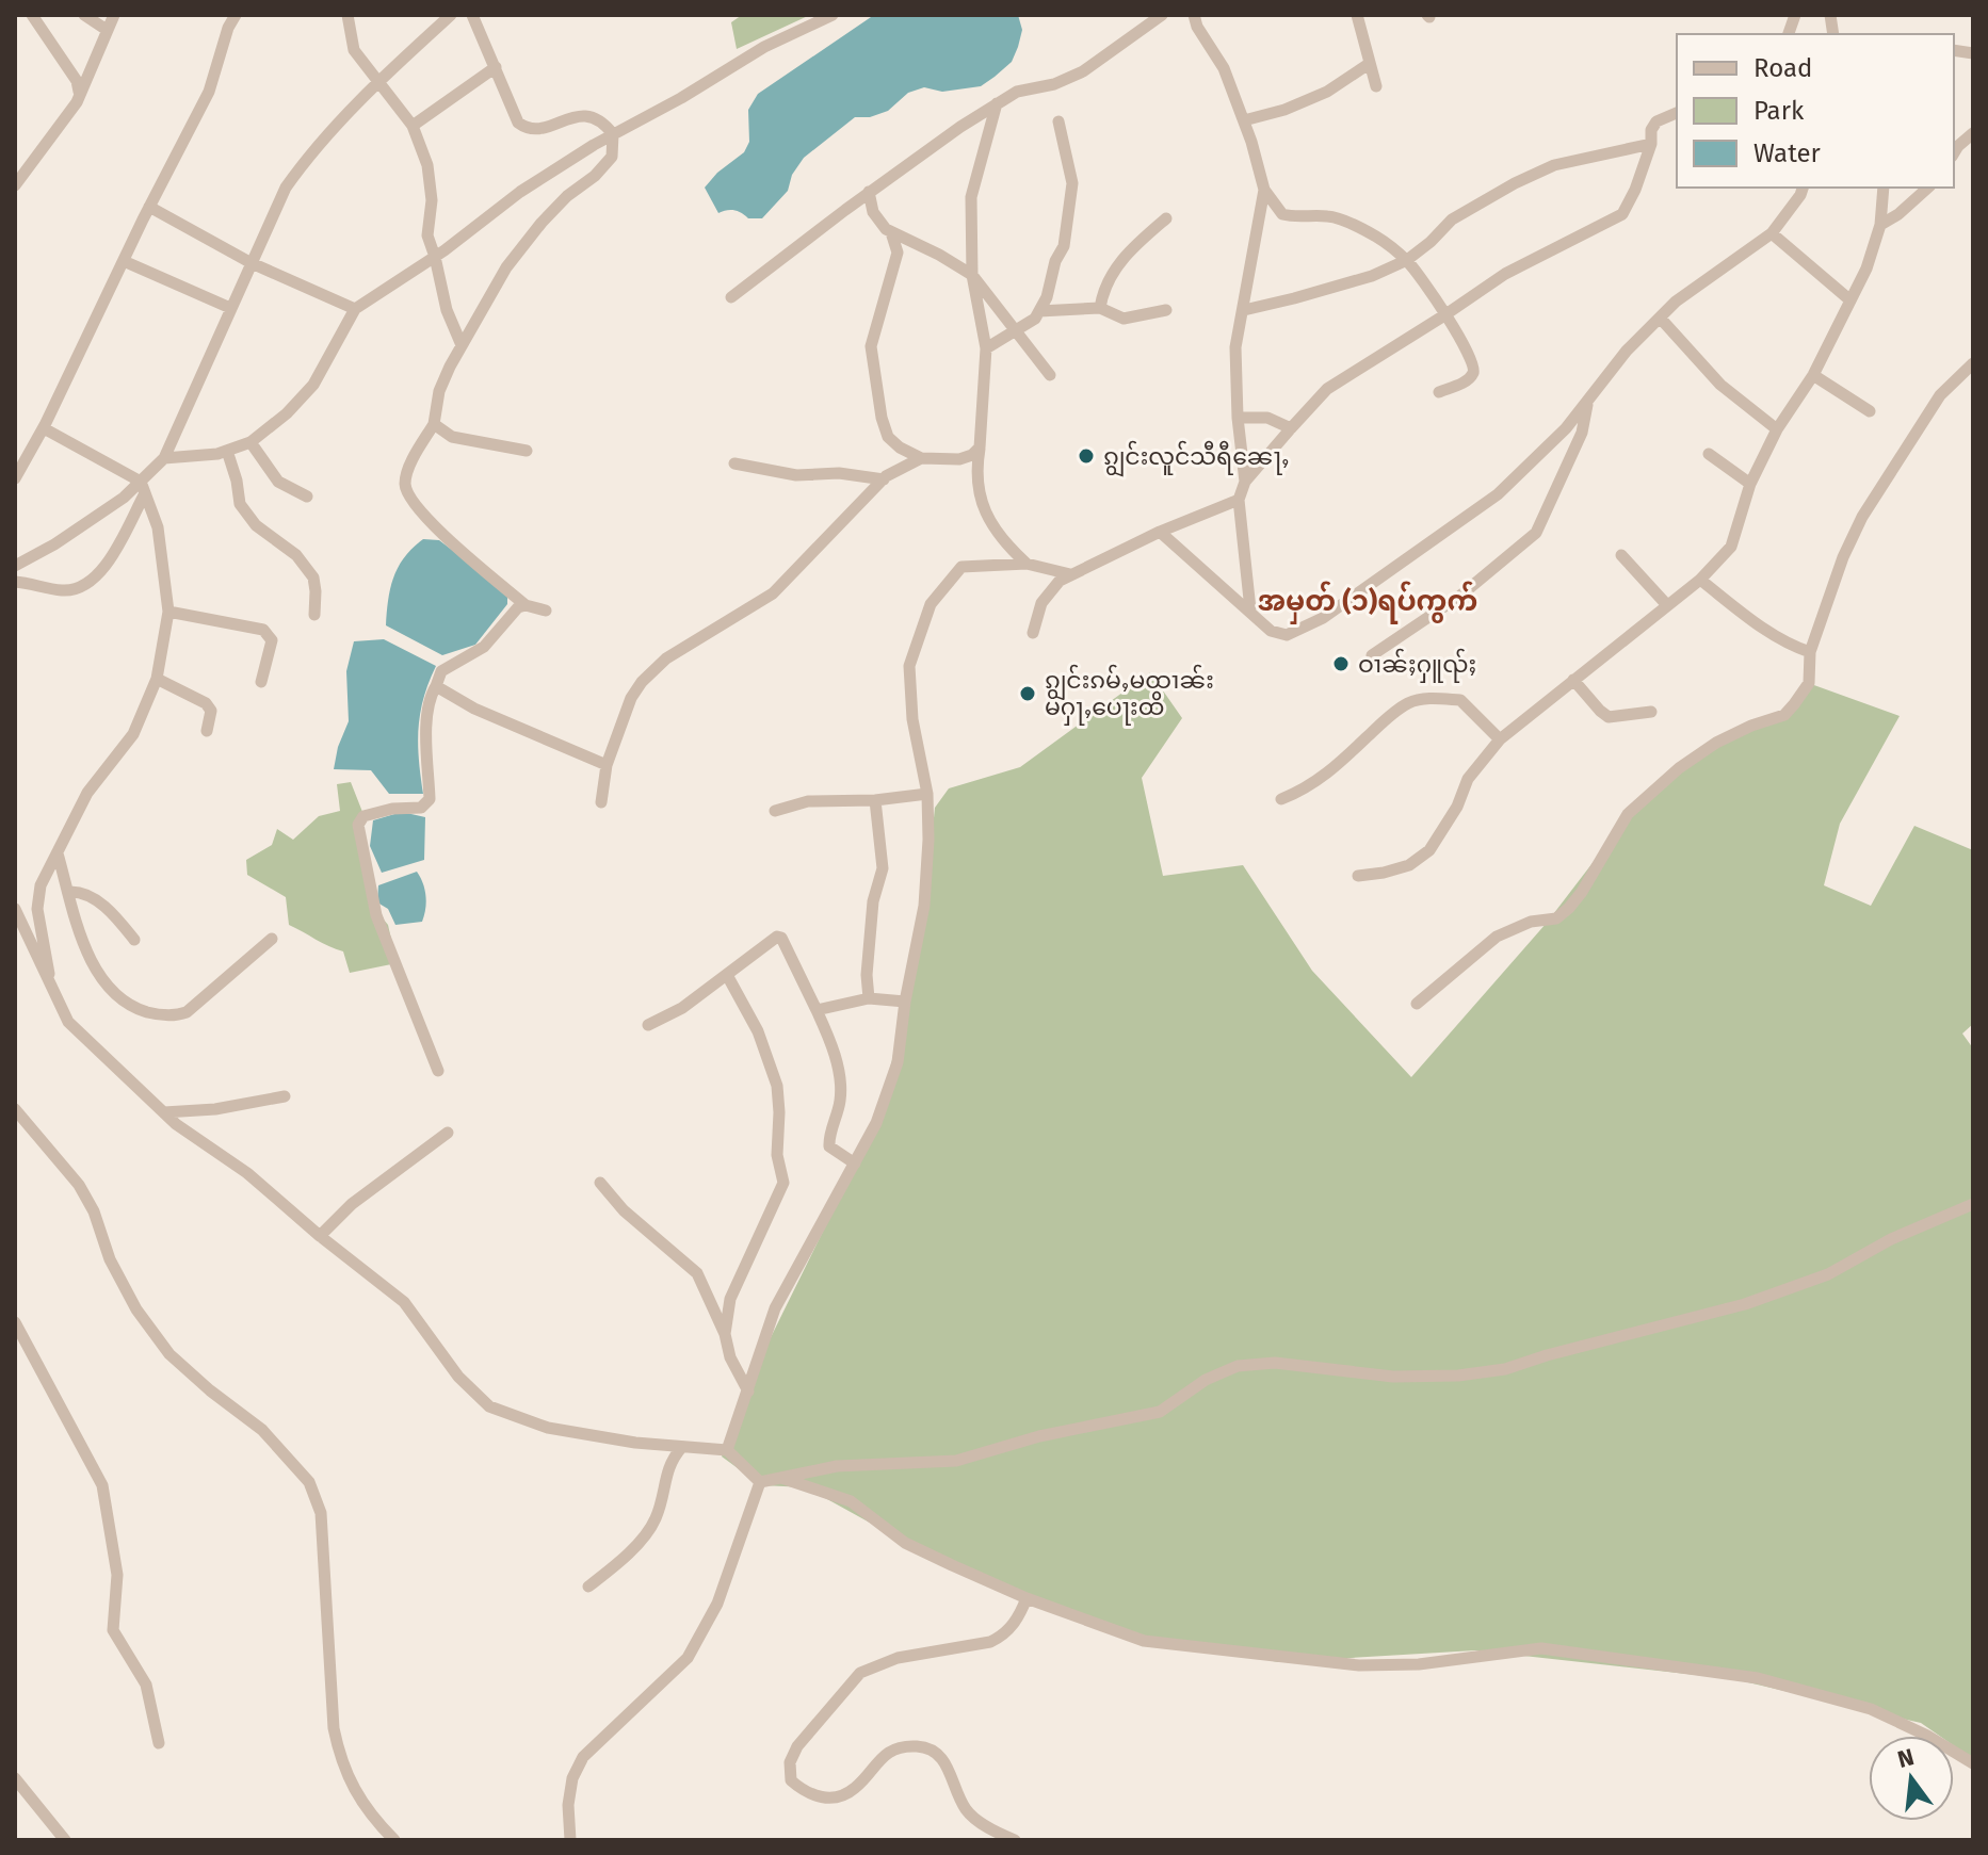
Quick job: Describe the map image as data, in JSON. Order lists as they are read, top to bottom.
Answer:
{
  "districts": ["အမှတ် (၁)ရပ်ကွက်"],
  "places": ["ၵျွင်းလူင်သီရီၼေႃႇ", "ဝၢၼ်ႈႁူၺ်ႈ", "ၵျွင်းၵမ်ႇမထၢၼ်း မႁႃႇပေႃးထိ"],
  "legend": ["Road", "Park", "Water"],
  "north": "top"
}
